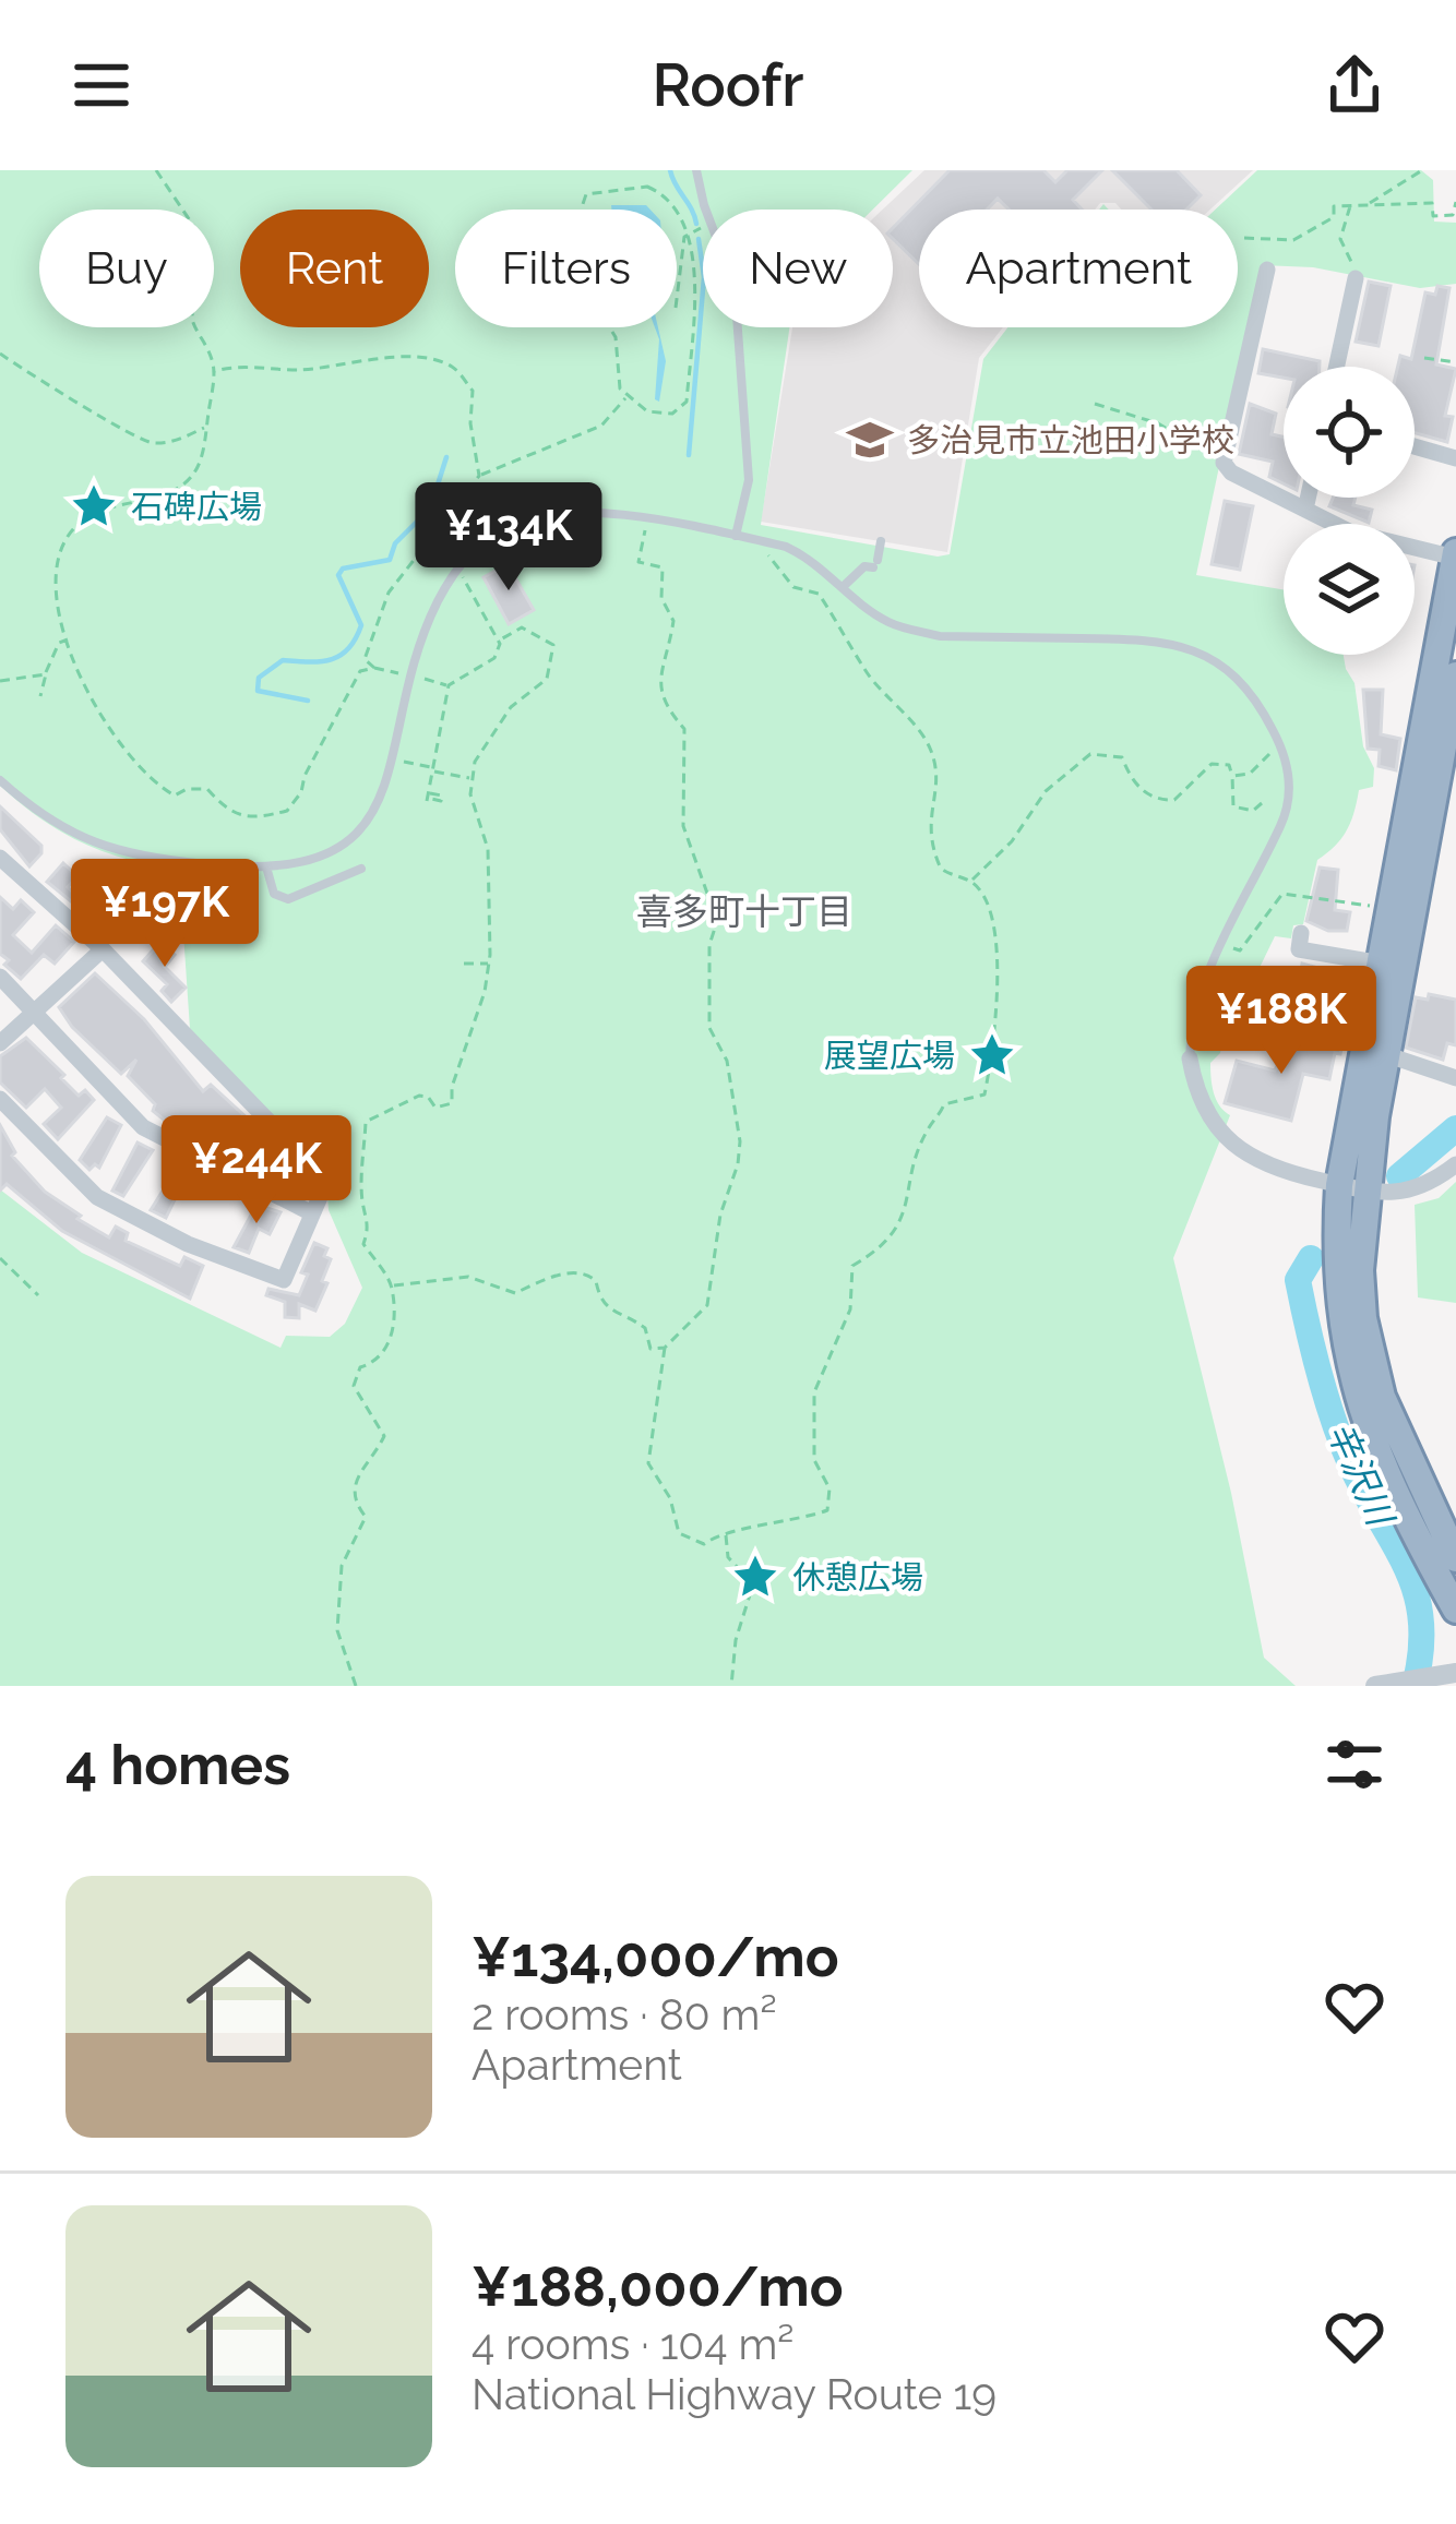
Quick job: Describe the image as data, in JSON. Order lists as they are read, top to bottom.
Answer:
{
  "districts": ["喜多町十丁目"],
  "water": ["辛沢川"],
  "places": {
    "school or university": ["多治見市立池田小学校"],
    "place": ["石碑広場", "展望広場", "休憩広場"]
  },
  "page": {
    "header": "Roofr",
    "chip": [
      "Buy",
      "Rent",
      "Filters",
      "New",
      "Apartment"
    ],
    "price": [
      "¥134K",
      "¥197K",
      "¥188K",
      "¥244K"
    ],
    "heading": "4 homes",
    "list": [
      {
        "name": "¥134,000/mo",
        "note": "2 rooms · 80 m² · Apartment"
      },
      {
        "name": "¥188,000/mo",
        "note": "4 rooms · 104 m² · National Highway Route 19"
      }
    ]
  }
}
